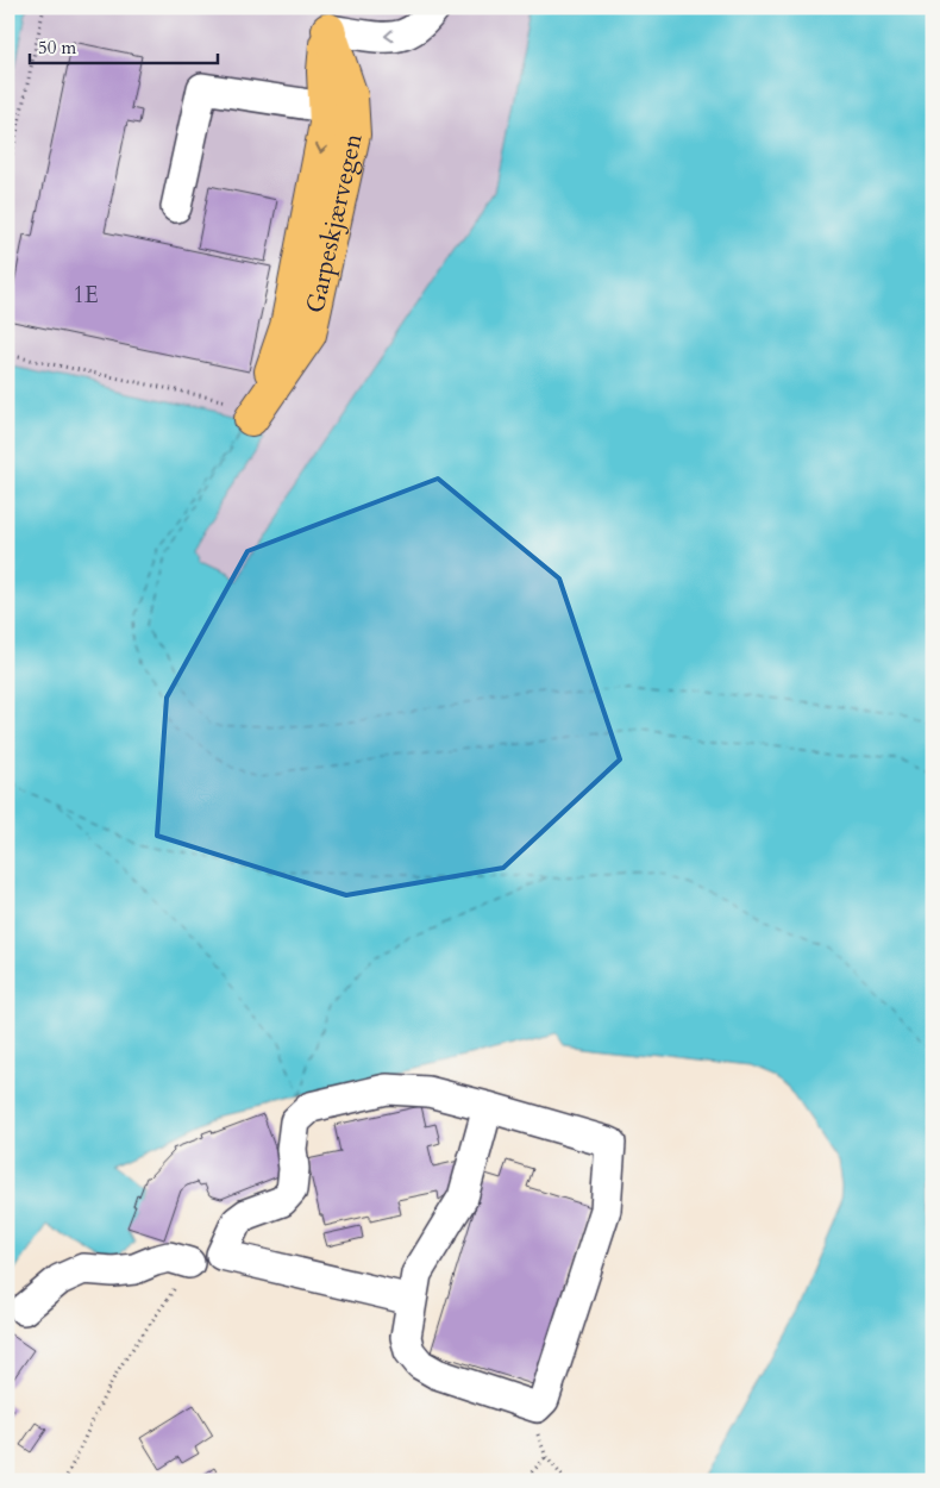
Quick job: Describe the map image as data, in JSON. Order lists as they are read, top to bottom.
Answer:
{
  "streets": {
    "main road": ["Garpeskjærvegen"]
  },
  "house_numbers": ["1E"],
  "scale_bar": "50 m"
}
